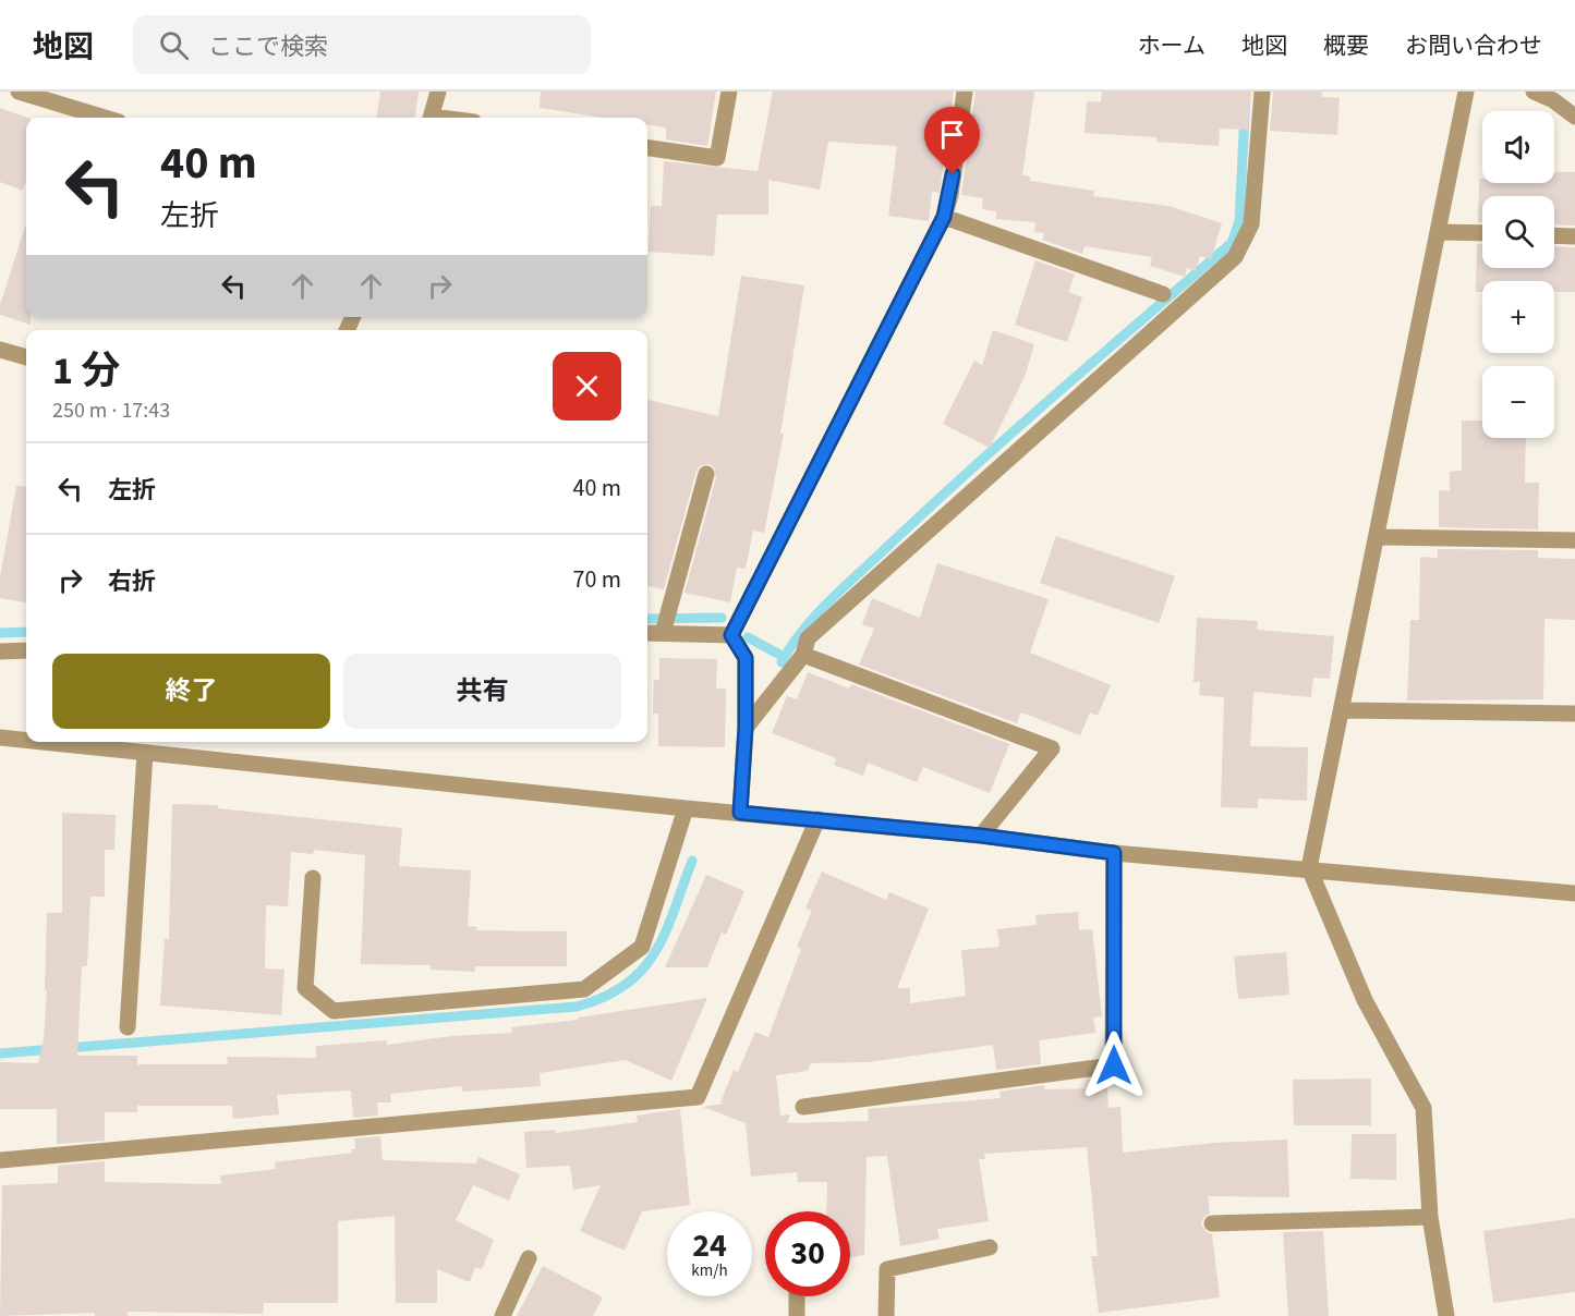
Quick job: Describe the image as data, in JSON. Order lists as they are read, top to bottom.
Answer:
{
  "page": {
    "header": "地図",
    "search": "ここで検索",
    "nav": [
      "ホーム",
      "地図",
      "概要",
      "お問い合わせ"
    ],
    "map_buttons": ["+", "−"],
    "turn": ["40 m", "左折"],
    "heading": ["1 分", "250 m · 17:43"],
    "list": [
      {
        "name": "左折",
        "value": "40 m"
      },
      {
        "name": "右折",
        "value": "70 m"
      }
    ],
    "buttons": ["終了", "共有"],
    "speed": "24 km/h",
    "limit": "30"
  }
}
